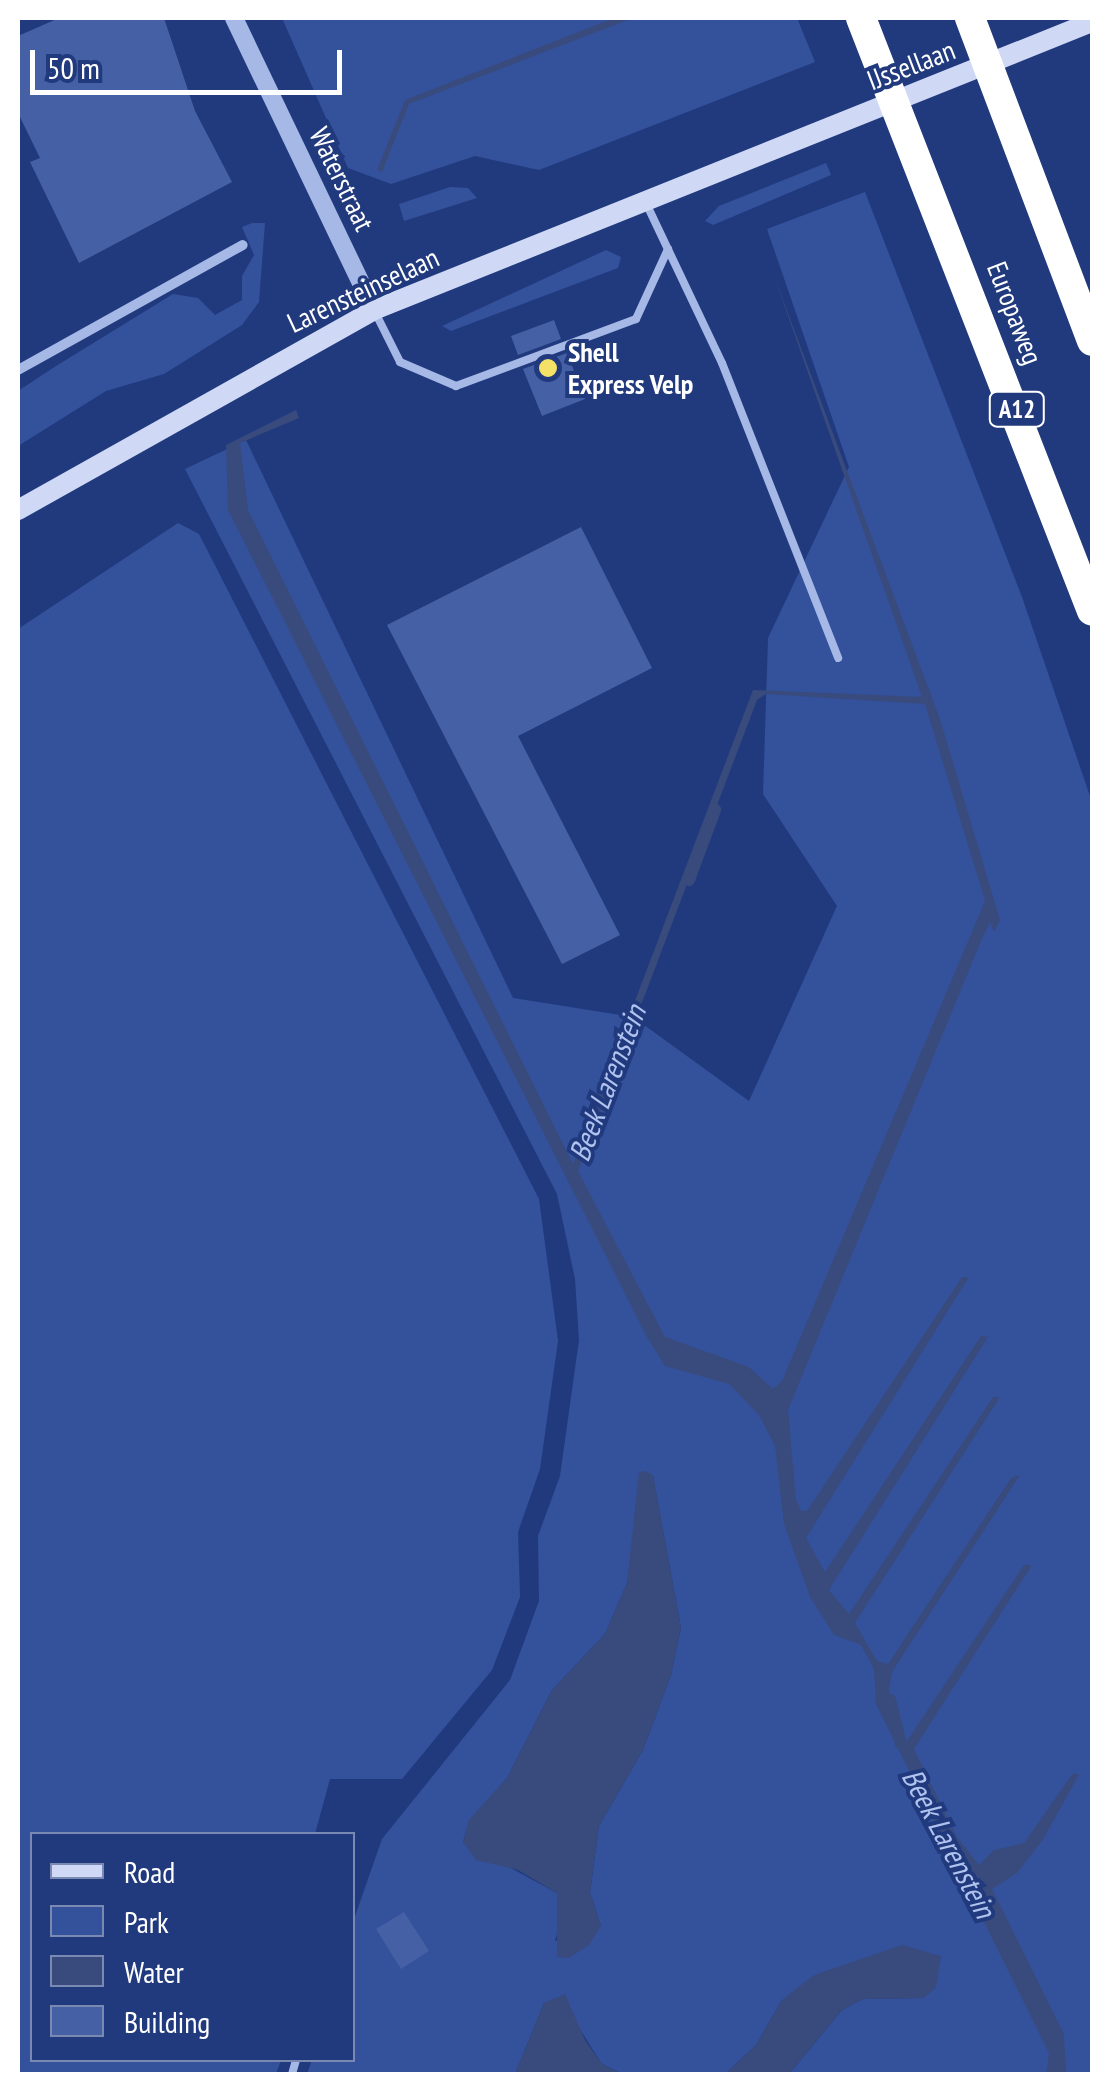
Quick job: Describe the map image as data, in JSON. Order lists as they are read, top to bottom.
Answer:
{
  "streets": {
    "highway": ["Europaweg", "A12"],
    "main road": ["IJssellaan", "Larensteinselaan"],
    "street": ["Waterstraat"]
  },
  "crossings": [
    ["IJssellaan", "Larensteinselaan"],
    ["Waterstraat", "Larensteinselaan"]
  ],
  "water": ["Beek Larenstein"],
  "places": ["Shell Express Velp"],
  "legend": [
    "Road",
    "Park",
    "Water",
    "Building"
  ],
  "scale_bar": "50 m"
}
